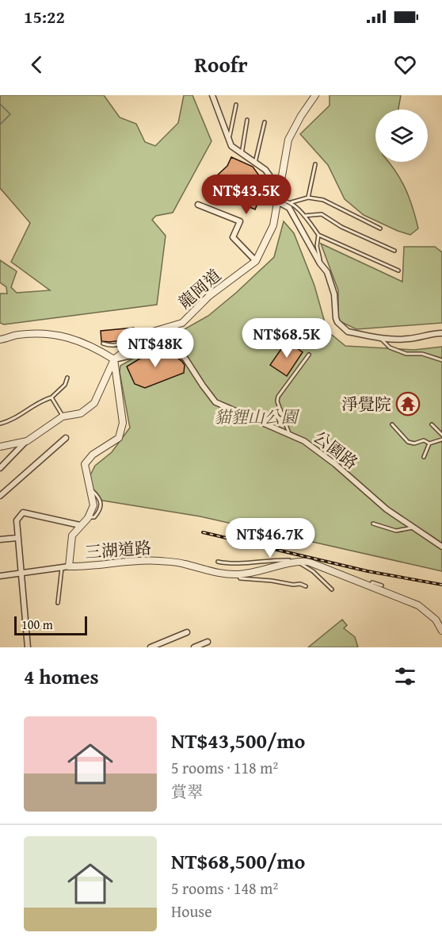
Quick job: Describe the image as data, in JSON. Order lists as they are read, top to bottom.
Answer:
{
  "streets": {
    "street": ["龍岡道", "公園路", "三湖道路"]
  },
  "crossings": [
    ["龍岡道", "公園路"],
    ["龍岡道", "三湖道路"],
    ["公園路", "三湖道路"]
  ],
  "parks": ["貓貍山公園"],
  "places": {
    "temple": ["淨覺院"]
  },
  "scale_bar": "100 m",
  "page": {
    "status": "15:22",
    "header": "Roofr",
    "price": [
      "NT$43.5K",
      "NT$68.5K",
      "NT$48K",
      "NT$46.7K"
    ],
    "scale": "100 m",
    "heading": "4 homes",
    "list": [
      {
        "name": "NT$43,500/mo",
        "note": "5 rooms · 118 m² · 賞翠"
      },
      {
        "name": "NT$68,500/mo",
        "note": "5 rooms · 148 m² · House"
      }
    ]
  }
}
